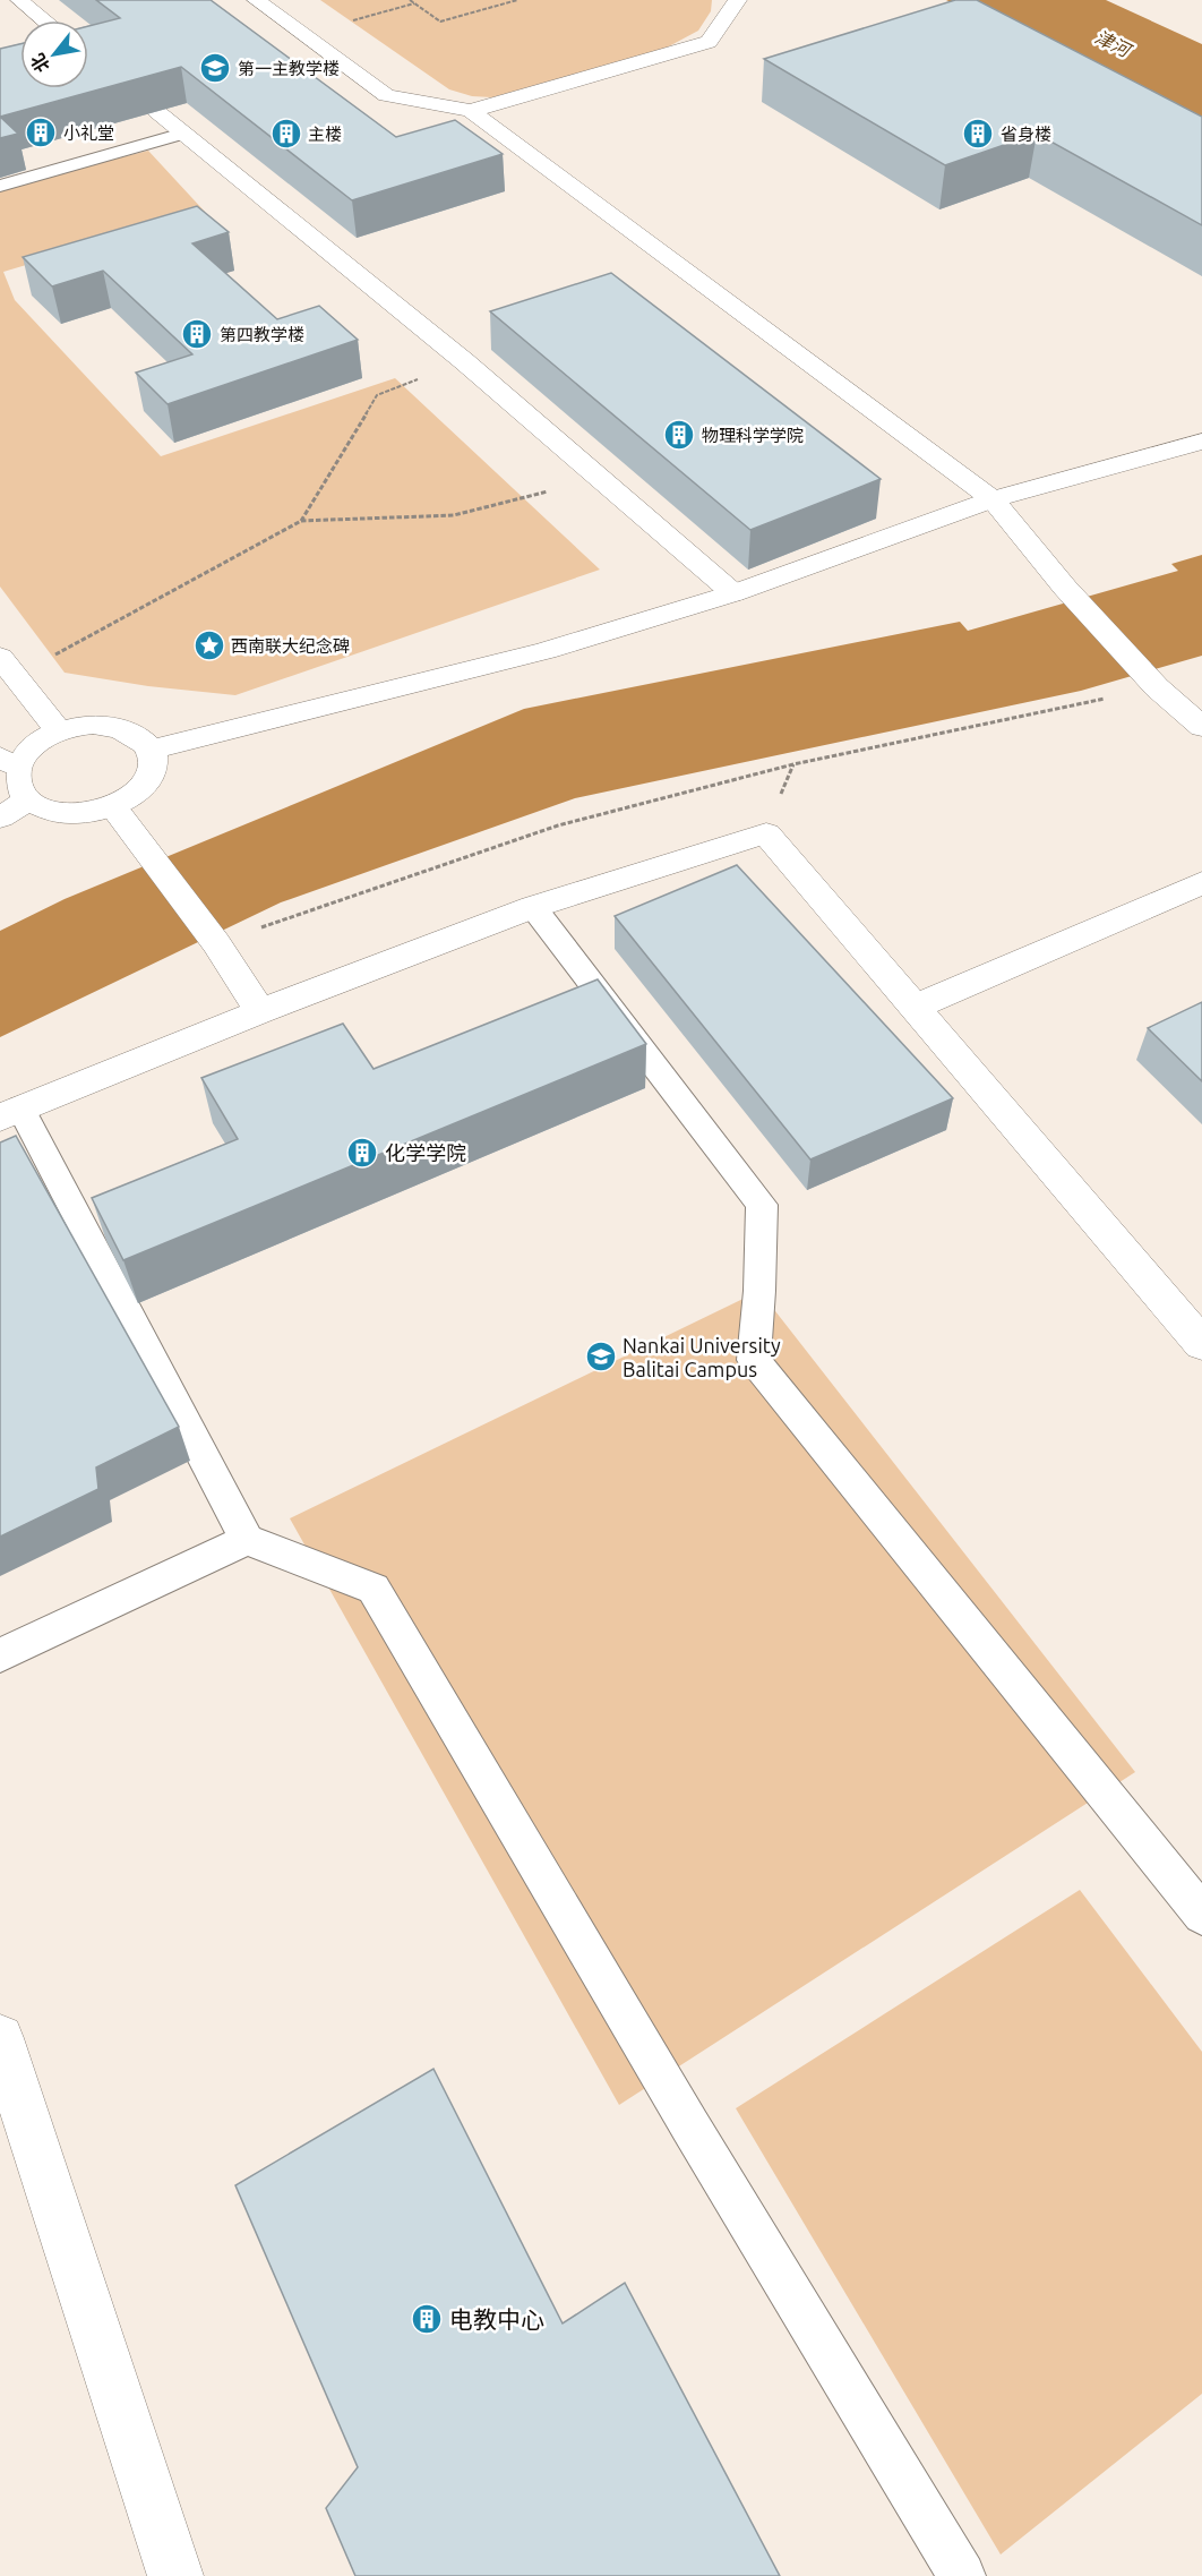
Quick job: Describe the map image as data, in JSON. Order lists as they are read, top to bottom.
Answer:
{
  "water": ["津河"],
  "places": {
    "school or university": ["第一主教学楼", "Nankai University Balitai Campus"],
    "building": [
      "小礼堂",
      "主楼",
      "省身楼",
      "第四教学楼",
      "物理科学学院",
      "化学学院",
      "电教中心"
    ],
    "place": ["西南联大纪念碑"]
  },
  "north": "bottom left"
}
